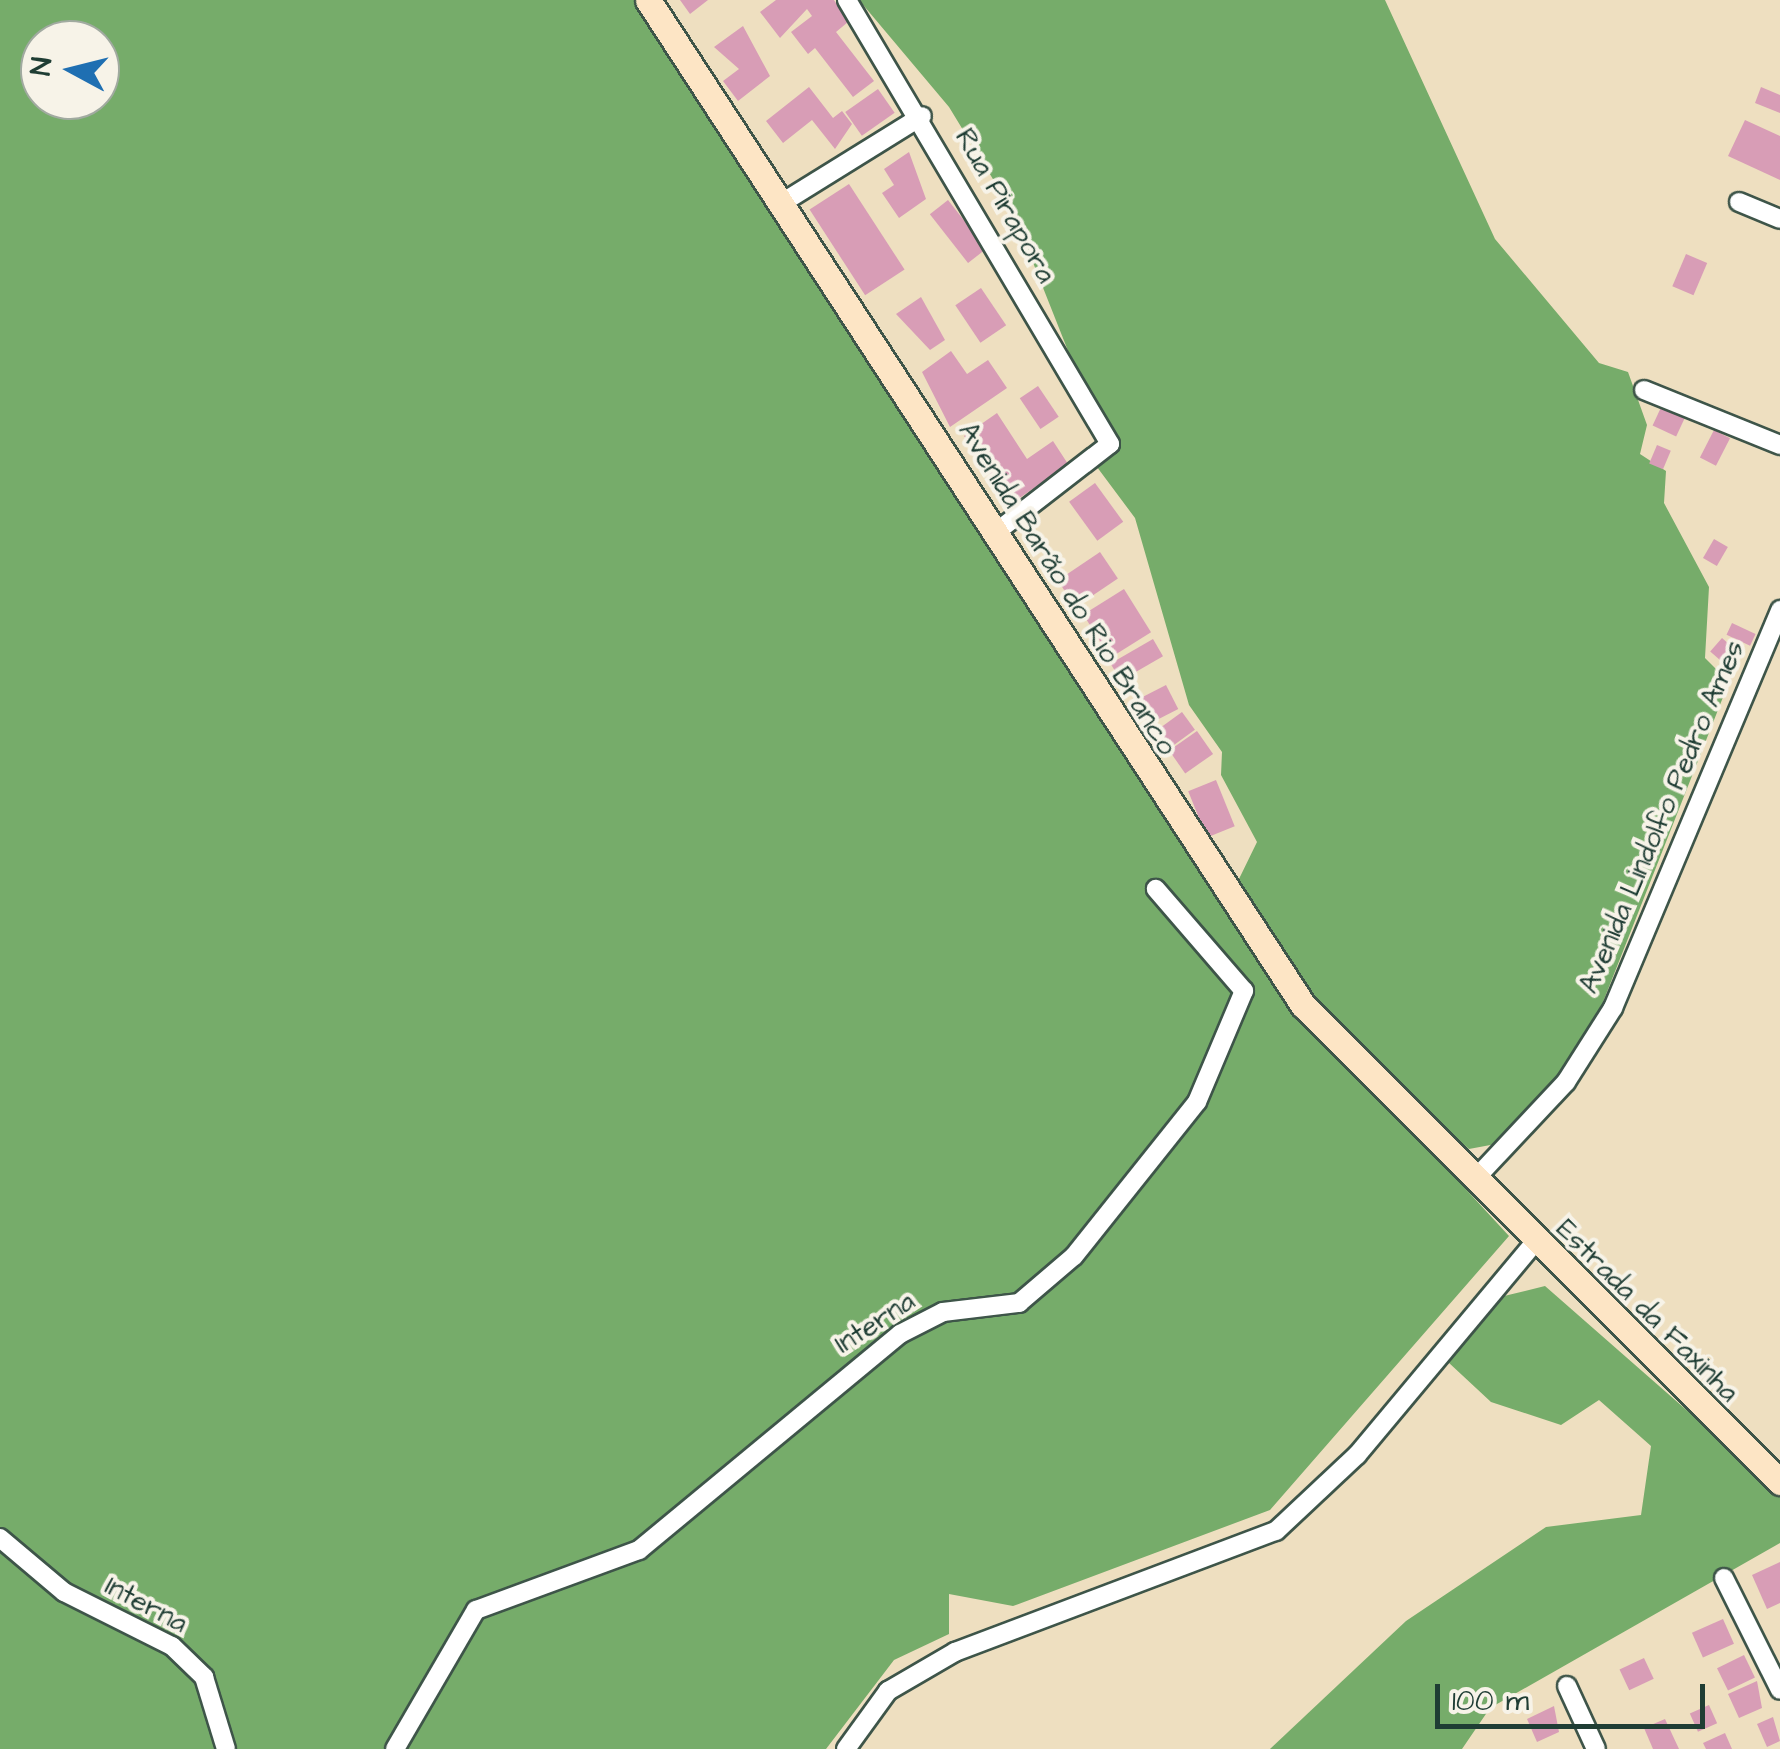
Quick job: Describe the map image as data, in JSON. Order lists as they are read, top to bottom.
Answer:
{
  "streets": {
    "street": [
      "Rua Pirapora",
      "Avenida Barão do Rio Branco",
      "Avenida Lindolfo Pedro Ames",
      "Estrada da Faxinha",
      "Interna"
    ]
  },
  "crossings": [
    ["Rua Pirapora", "Avenida Barão do Rio Branco"],
    ["Avenida Barão do Rio Branco", "Avenida Lindolfo Pedro Ames"],
    ["Avenida Barão do Rio Branco", "Estrada da Faxinha"],
    ["Avenida Lindolfo Pedro Ames", "Estrada da Faxinha"]
  ],
  "scale_bar": "100 m",
  "north": "left"
}
